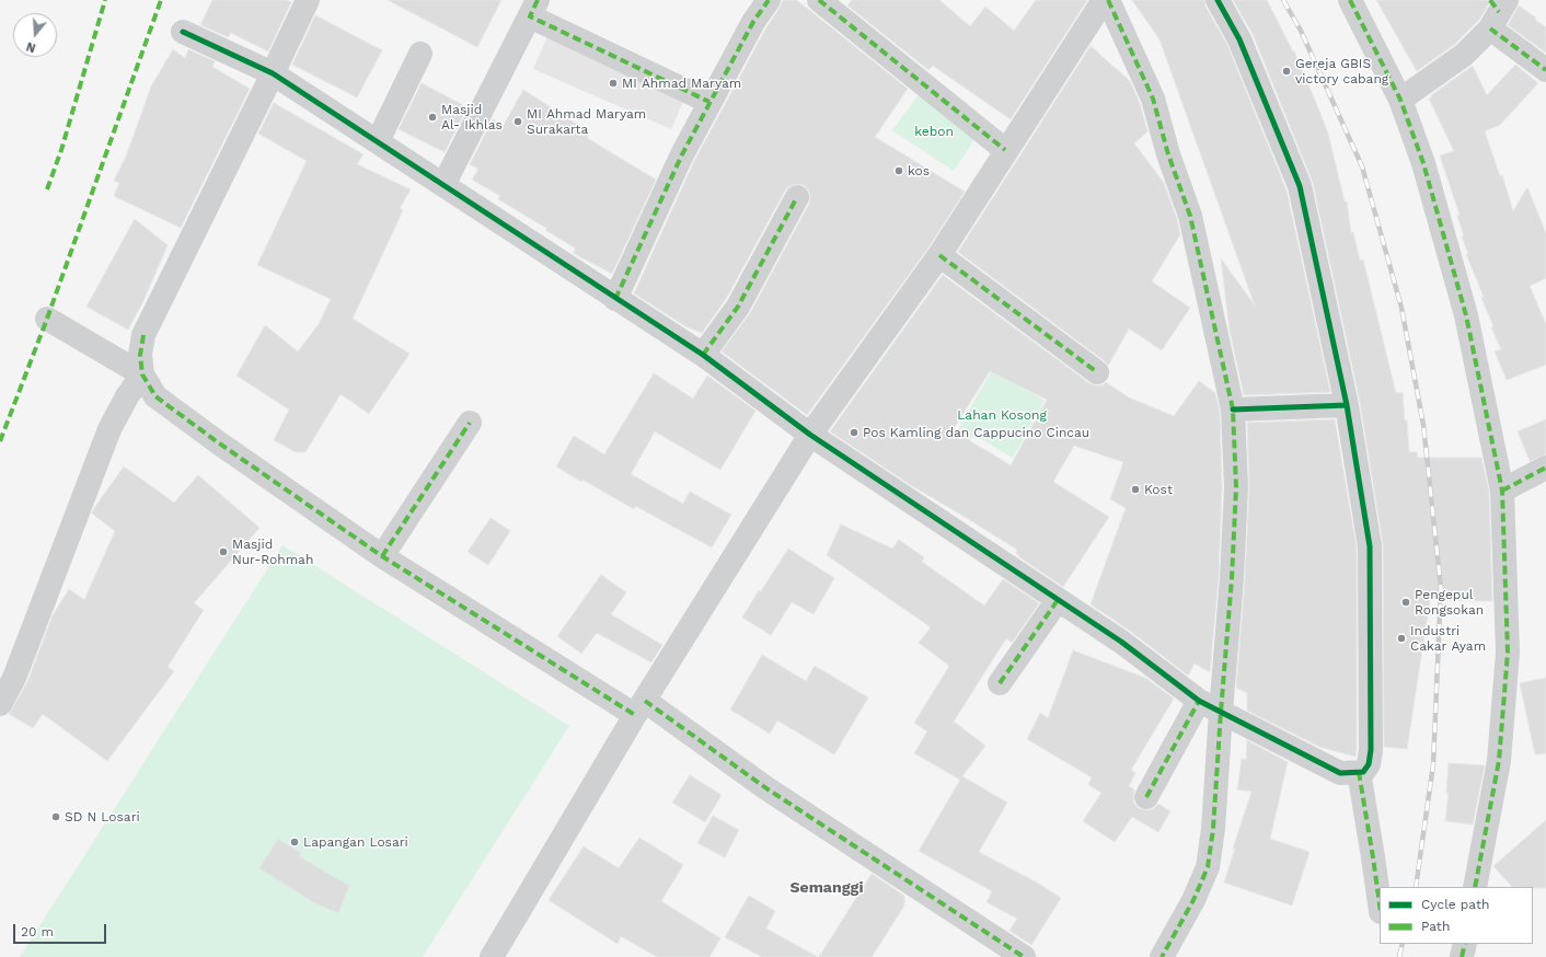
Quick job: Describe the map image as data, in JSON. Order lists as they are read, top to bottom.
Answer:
{
  "districts": ["Semanggi"],
  "parks": ["kebon", "Lahan Kosong"],
  "places": [
    "Gereja GBIS victory cabang",
    "MI Ahmad Maryam",
    "Masjid Al- Ikhlas",
    "MI Ahmad Maryam Surakarta",
    "kos",
    "Pos Kamling dan Cappucino Cincau",
    "Kost",
    "Masjid Nur-Rohmah",
    "Pengepul Rongsokan",
    "Industri Cakar Ayam",
    "SD N Losari",
    "Lapangan Losari"
  ],
  "legend": ["Cycle path", "Path"],
  "scale_bar": "20 m",
  "north": "bottom"
}
